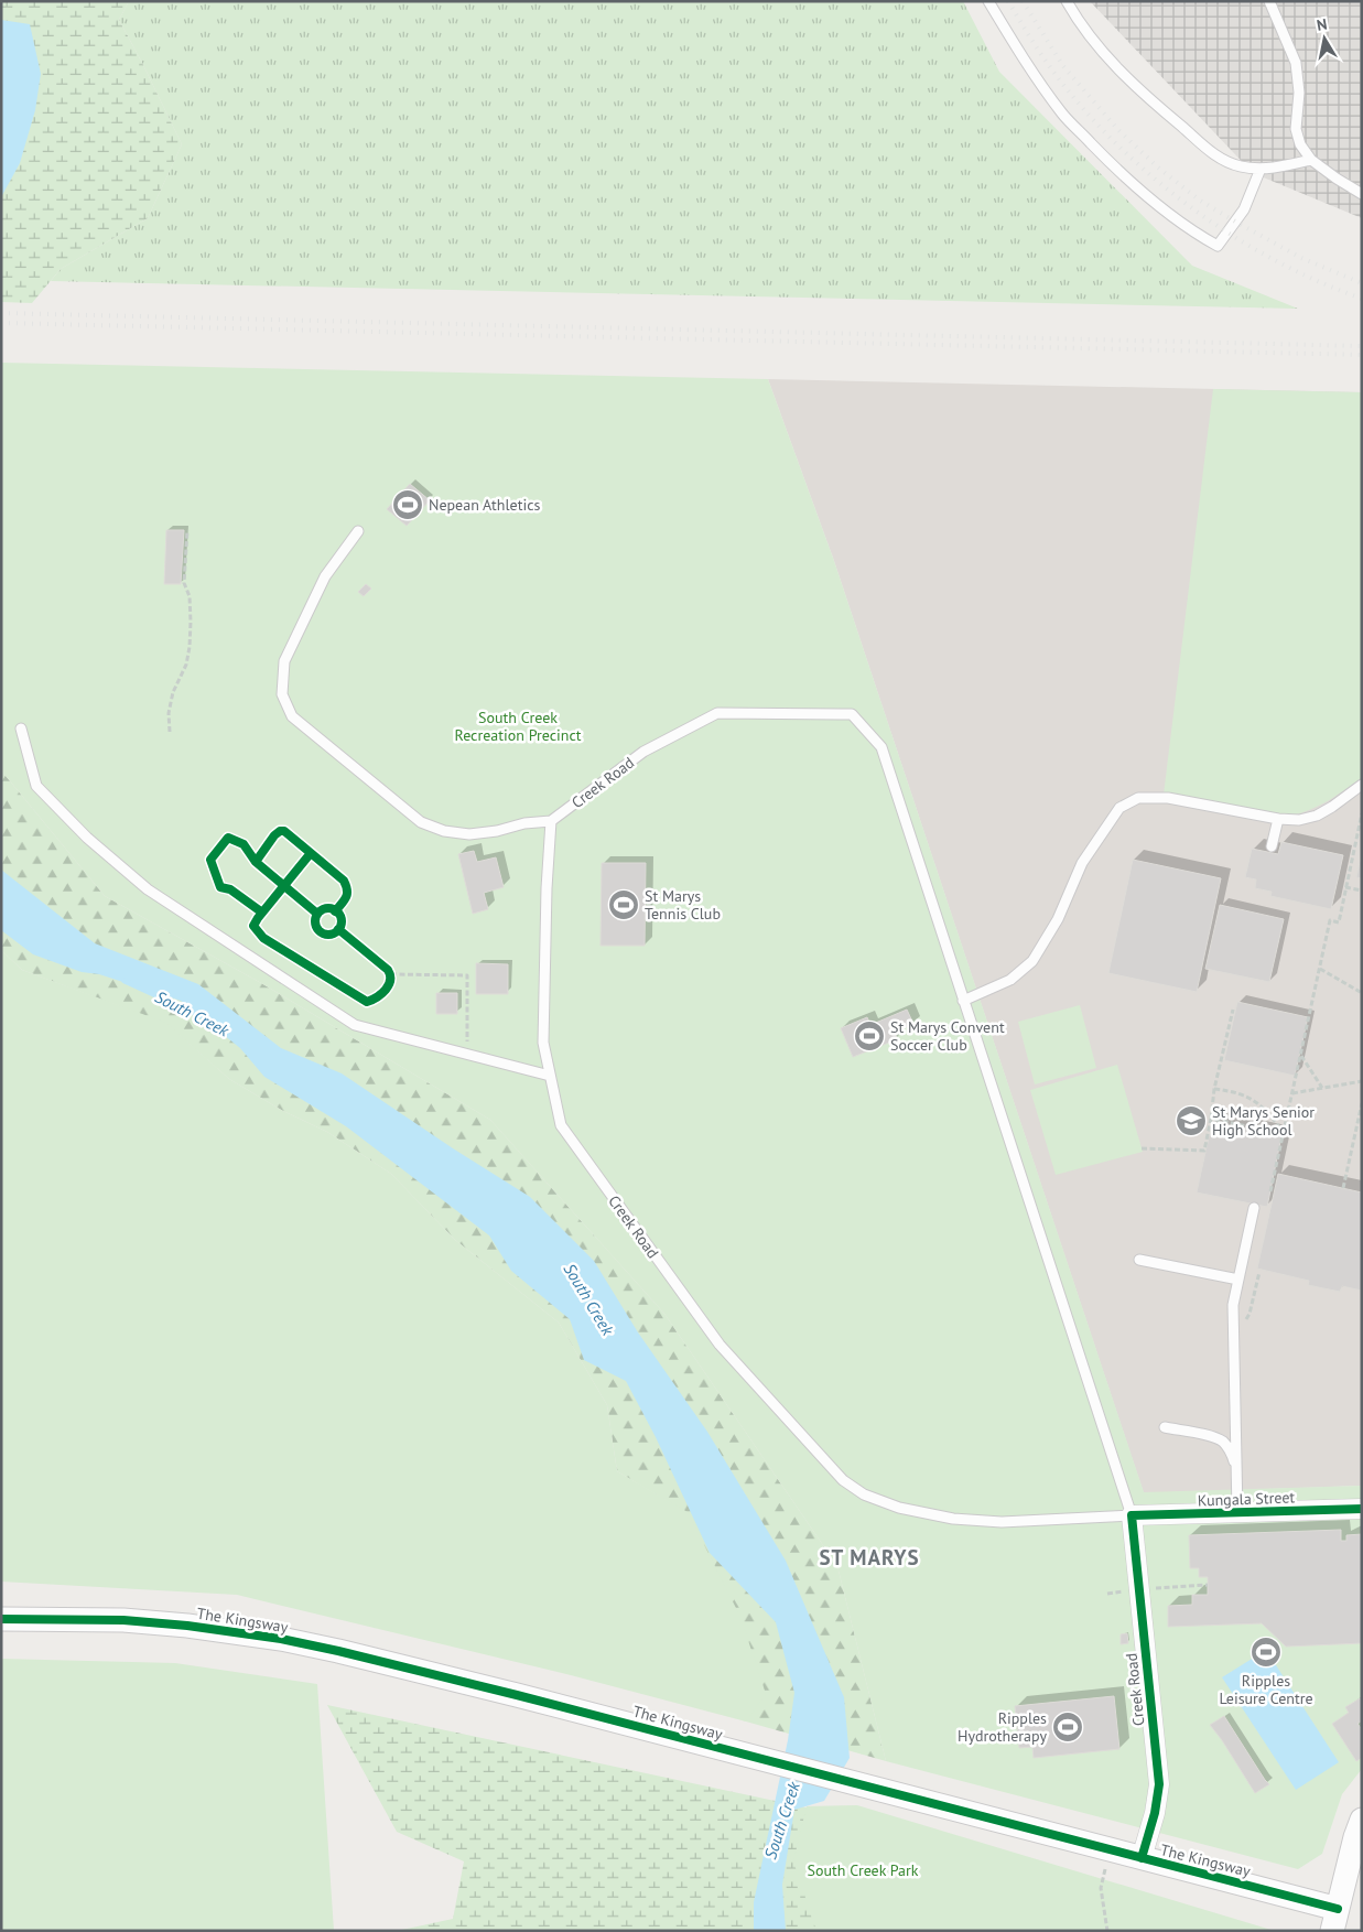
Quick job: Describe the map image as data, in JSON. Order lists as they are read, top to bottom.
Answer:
{
  "streets": {
    "street": ["Creek Road", "Kungala Street", "The Kingsway"]
  },
  "crossings": [
    ["Creek Road", "Kungala Street"],
    ["Creek Road", "The Kingsway"]
  ],
  "districts": ["ST MARYS"],
  "water": ["South Creek"],
  "parks": ["South Creek Recreation Precinct", "South Creek Park"],
  "places": {
    "sports": [
      "Nepean Athletics",
      "St Marys Tennis Club",
      "St Marys Convent Soccer Club",
      "Ripples Leisure Centre",
      "Ripples Hydrotherapy"
    ],
    "school or university": ["St Marys Senior High School"]
  },
  "north": "top"
}
